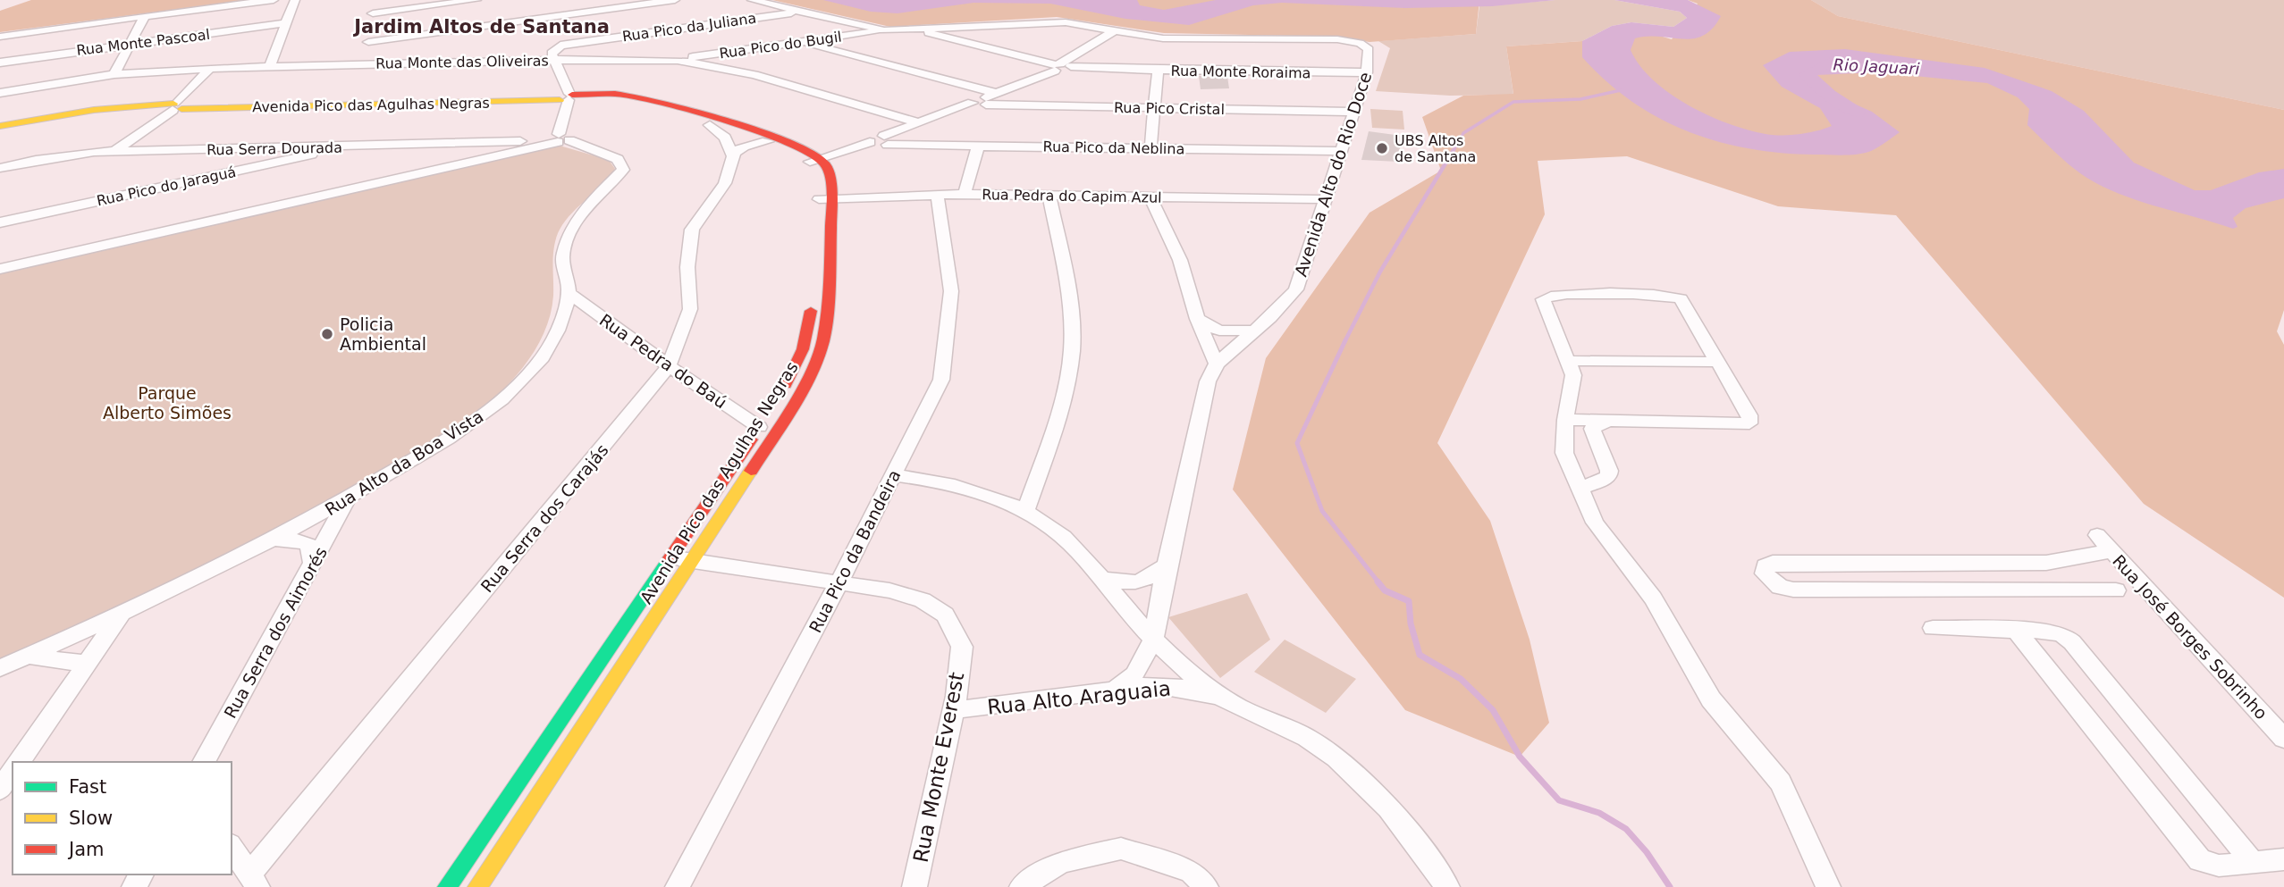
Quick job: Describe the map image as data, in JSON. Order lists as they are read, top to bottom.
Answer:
{
  "streets": {
    "street": [
      "Rua Pico da Juliana",
      "Rua Monte Pascoal",
      "Rua Pico do Bugil",
      "Rua Monte das Oliveiras",
      "Rua Monte Roraima",
      "Avenida Pico das Agulhas Negras",
      "Rua Pico Cristal",
      "Rua Pico da Neblina",
      "Rua Serra Dourada",
      "Avenida Alto do Rio Doce",
      "Rua Pico do Jaraguá",
      "Rua Pedra do Capim Azul",
      "Rua Pedra do Baú",
      "Rua Alto da Boa Vista",
      "Rua Serra dos Carajás",
      "Rua Pico da Bandeira",
      "Rua Serra dos Aimorés",
      "Rua José Borges Sobrinho",
      "Rua Alto Araguaia",
      "Rua Monte Everest"
    ]
  },
  "crossings": [
    ["Rua Pico da Juliana", "Rua Monte das Oliveiras"],
    ["Rua Pico da Juliana", "Avenida Alto do Rio Doce"],
    ["Rua Pico do Bugil", "Rua Monte das Oliveiras"],
    ["Rua Pico do Bugil", "Avenida Alto do Rio Doce"],
    ["Rua Monte Roraima", "Avenida Alto do Rio Doce"],
    ["Avenida Pico das Agulhas Negras", "Rua Pedra do Capim Azul"],
    ["Avenida Pico das Agulhas Negras", "Rua Pedra do Baú"],
    ["Avenida Pico das Agulhas Negras", "Rua Monte Everest"],
    ["Rua Pico Cristal", "Avenida Alto do Rio Doce"],
    ["Rua Pico da Neblina", "Avenida Alto do Rio Doce"],
    ["Rua Serra Dourada", "Rua Pico do Jaraguá"],
    ["Rua Serra Dourada", "Rua Alto da Boa Vista"],
    ["Avenida Alto do Rio Doce", "Rua Pedra do Capim Azul"],
    ["Avenida Alto do Rio Doce", "Rua Alto Araguaia"],
    ["Rua Pedra do Capim Azul", "Rua Pico da Bandeira"],
    ["Rua Pedra do Baú", "Rua Alto da Boa Vista"],
    ["Rua Pedra do Baú", "Rua Serra dos Carajás"],
    ["Rua Alto da Boa Vista", "Rua Serra dos Aimorés"],
    ["Rua Pico da Bandeira", "Rua Monte Everest"],
    ["Rua Alto Araguaia", "Rua Monte Everest"]
  ],
  "districts": ["Jardim Altos de Santana"],
  "water": ["Rio Jaguari"],
  "parks": ["Parque Alberto Simões"],
  "places": ["UBS Altos de Santana", "Policia Ambiental"],
  "legend": ["Fast", "Slow", "Jam"]
}
